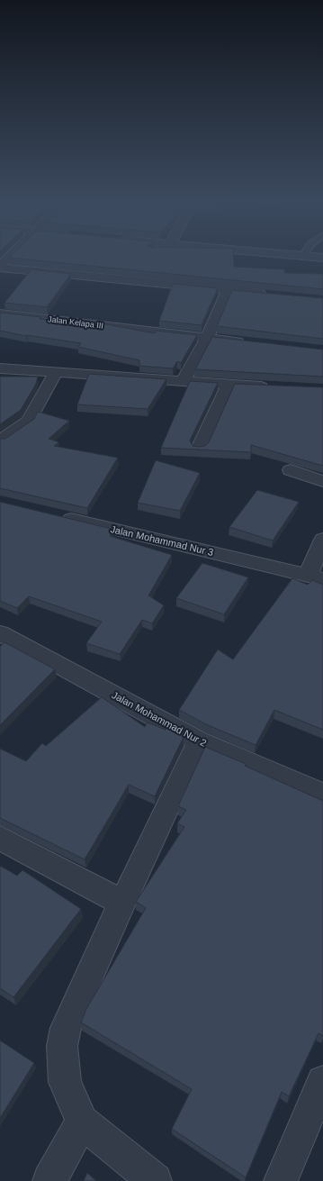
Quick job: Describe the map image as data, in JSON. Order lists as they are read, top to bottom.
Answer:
{
  "streets": {
    "street": ["Jalan Kelapa III", "Jalan Mohammad Nur 3", "Jalan Mohammad Nur 2"]
  }
}
